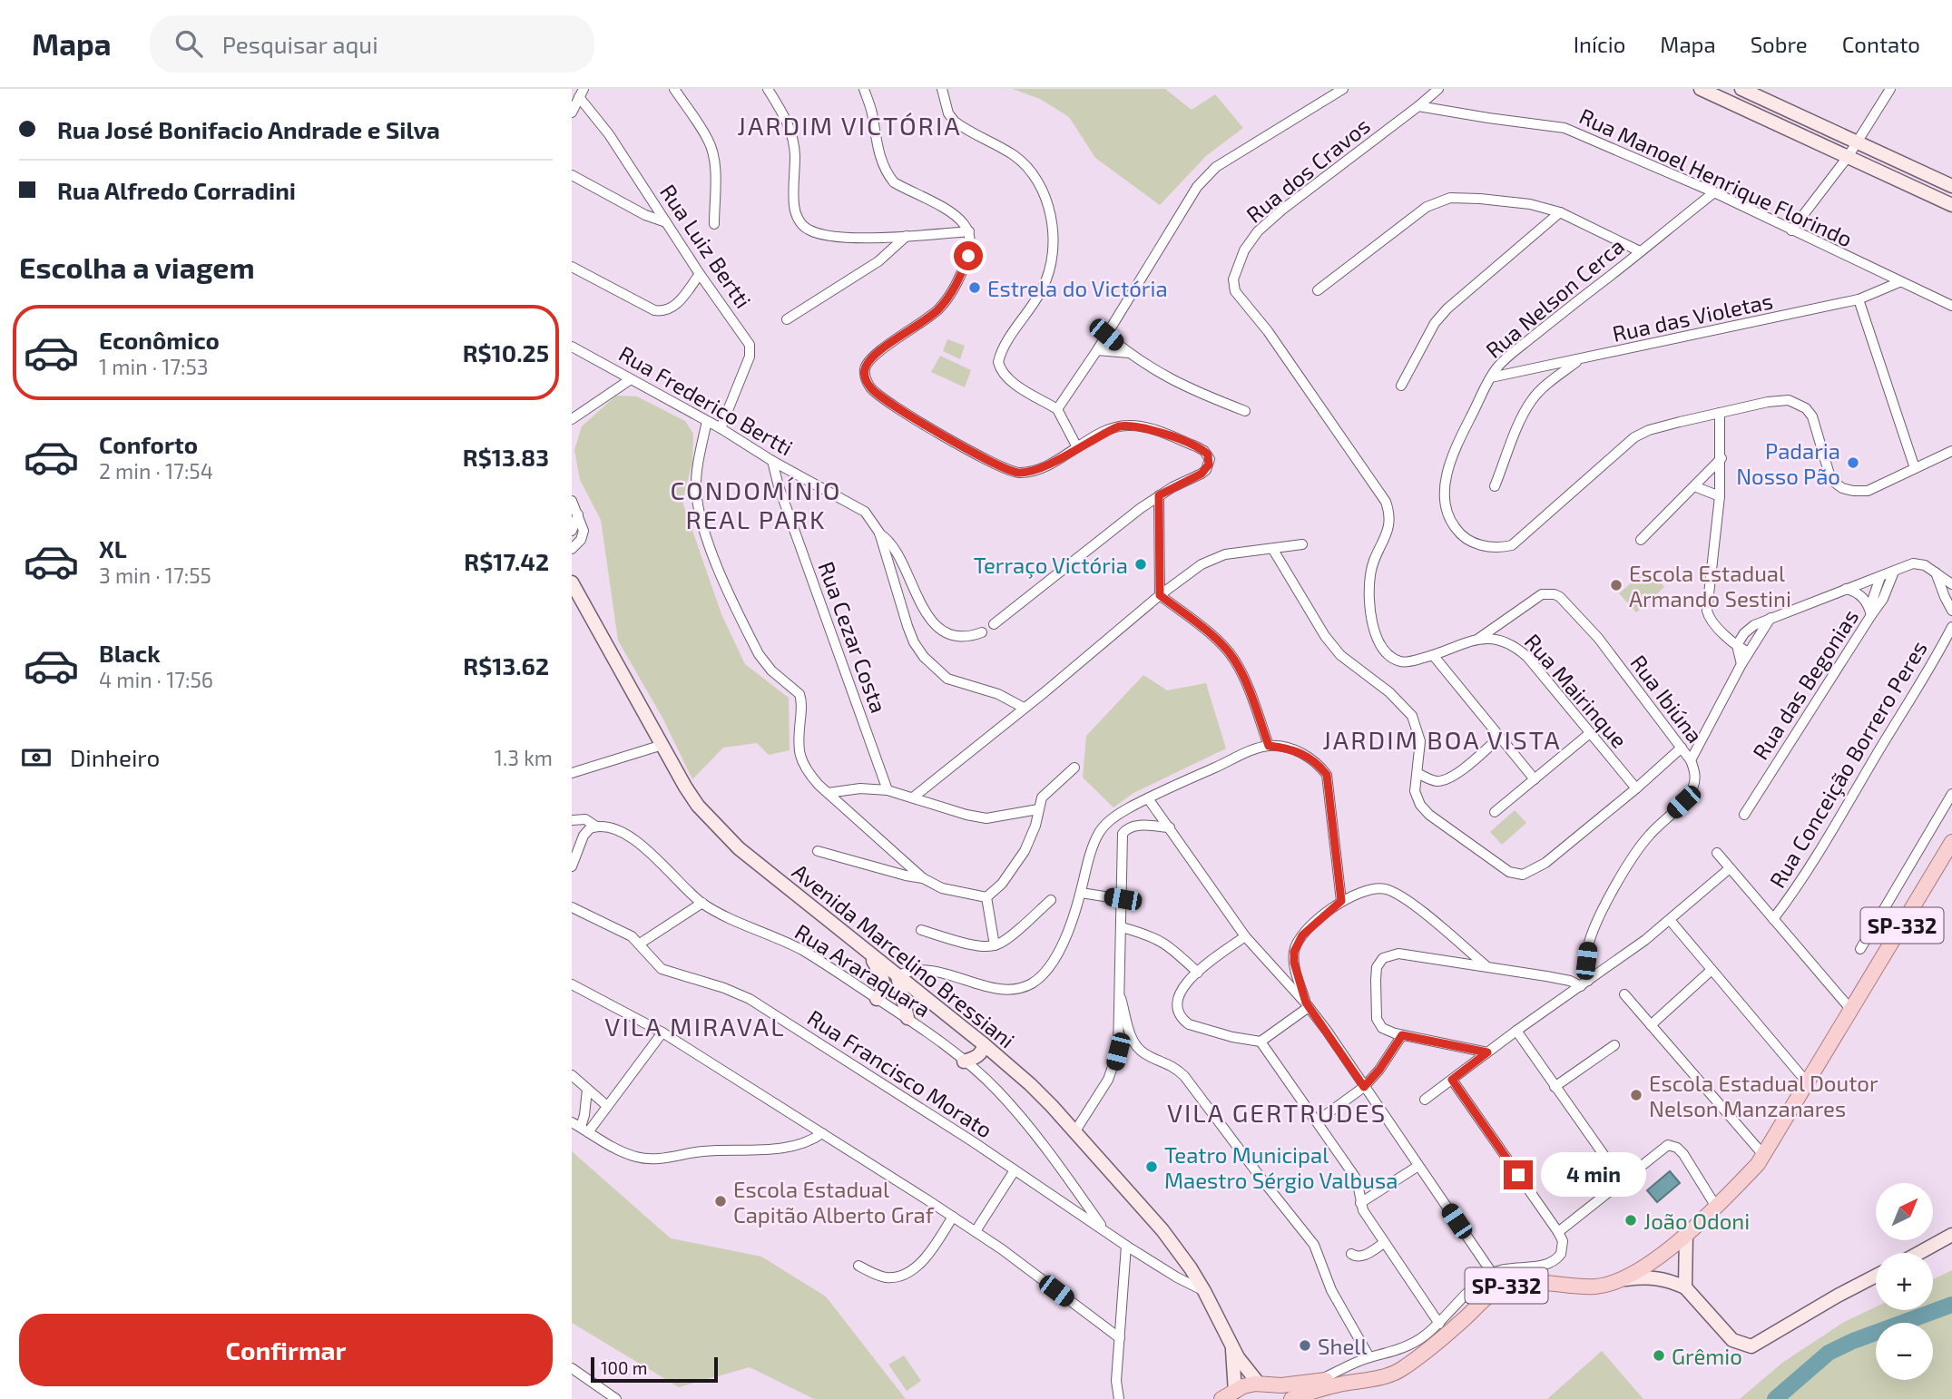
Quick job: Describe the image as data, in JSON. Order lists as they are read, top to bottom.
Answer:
{
  "streets": {
    "main road": ["SP-332"],
    "street": [
      "Rua dos Cravos",
      "Rua Manoel Henrique Florindo",
      "Rua Luiz Bertti",
      "Rua Nelson Cerca",
      "Rua das Violetas",
      "Rua Frederico Bertti",
      "Rua Cezar Costa",
      "Rua das Begonias",
      "Rua Mairinque",
      "Rua Ibiúna",
      "Rua Conceição Borrero Peres",
      "Avenida Marcelino Bressiani",
      "Rua Araraquara",
      "Rua Francisco Morato"
    ]
  },
  "crossings": [
    ["Rua dos Cravos", "Rua Manoel Henrique Florindo"],
    ["Rua dos Cravos", "Rua Mairinque"],
    ["Rua Manoel Henrique Florindo", "Rua Nelson Cerca"],
    ["Rua Manoel Henrique Florindo", "Rua das Violetas"],
    ["Rua Luiz Bertti", "Rua Frederico Bertti"],
    ["Rua Nelson Cerca", "Rua das Violetas"],
    ["Rua Frederico Bertti", "Rua Cezar Costa"],
    ["Rua Mairinque", "Rua Ibiúna"],
    ["SP-332", "Avenida Marcelino Bressiani"],
    ["Avenida Marcelino Bressiani", "Rua Francisco Morato"],
    ["Rua Araraquara", "Rua Francisco Morato"]
  ],
  "districts": [
    "JARDIM VICTÓRIA",
    "CONDOMÍNIO REAL PARK",
    "JARDIM BOA VISTA",
    "VILA MIRAVAL",
    "VILA GERTRUDES"
  ],
  "places": [
    "Estrela do Victória",
    "Padaria Nosso Pão",
    "Terraço Victória",
    "Escola Estadual Armando Sestini",
    "Escola Estadual Doutor Nelson Manzanares",
    "Teatro Municipal Maestro Sérgio Valbusa",
    "Escola Estadual Capitão Alberto Graf",
    "João Odoni",
    "Shell",
    "Grêmio"
  ],
  "scale_bar": "100 m",
  "north": "top right",
  "page": {
    "header": "Mapa",
    "search": "Pesquisar aqui",
    "nav": [
      "Início",
      "Mapa",
      "Sobre",
      "Contato"
    ],
    "banner": ["Rua José Bonifacio Andrade e Silva", "Rua Alfredo Corradini"],
    "heading": "Escolha a viagem",
    "list": [
      {
        "name": "Econômico",
        "note": "1 min · 17:53",
        "value": "R$10.25"
      },
      {
        "name": "Conforto",
        "note": "2 min · 17:54",
        "value": "R$13.83"
      },
      {
        "name": "XL",
        "note": "3 min · 17:55",
        "value": "R$17.42"
      },
      {
        "name": "Black",
        "note": "4 min · 17:56",
        "value": "R$13.62"
      }
    ],
    "pay": ["Dinheiro", "1.3 km"],
    "bubble": "4 min",
    "map_buttons": ["+", "−"],
    "buttons": "Confirmar",
    "scale": "100 m"
  }
}
